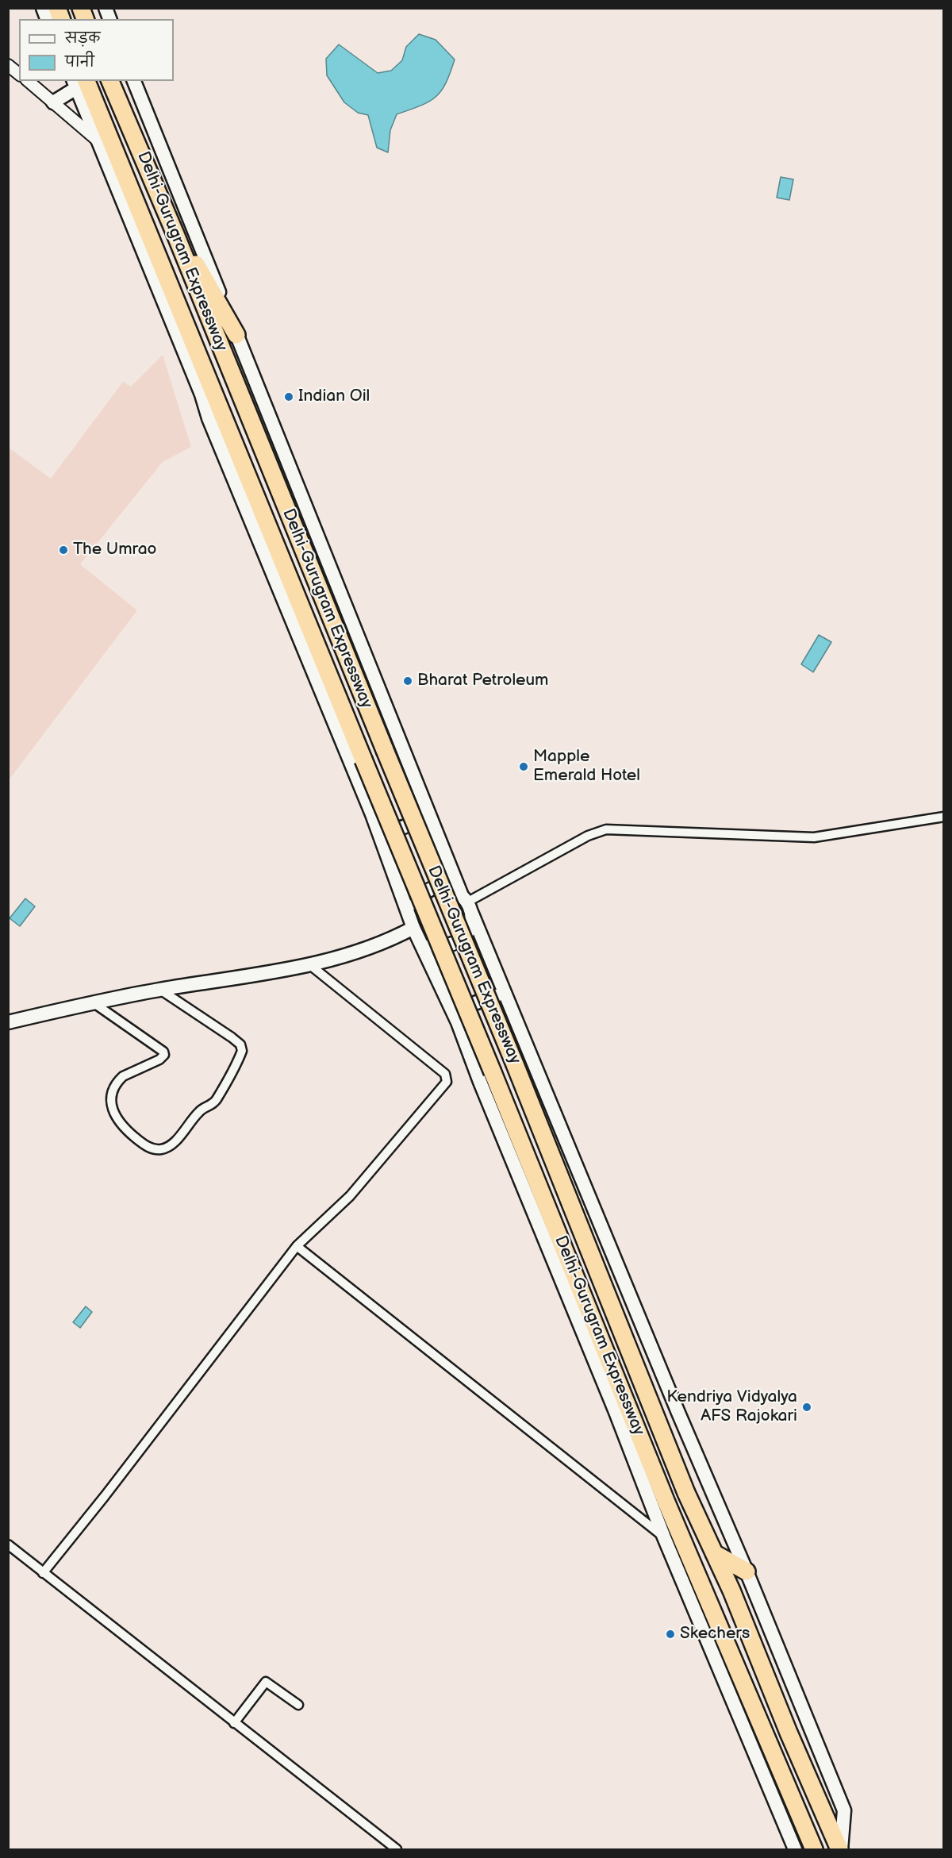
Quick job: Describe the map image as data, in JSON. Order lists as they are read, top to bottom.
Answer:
{
  "streets": {
    "highway": ["Delhi-Gurugram Expressway"]
  },
  "places": [
    "Indian Oil",
    "The Umrao",
    "Bharat Petroleum",
    "Mapple Emerald Hotel",
    "Kendriya Vidyalya AFS Rajokari",
    "Skechers"
  ],
  "legend": ["सड़क", "पानी"]
}
